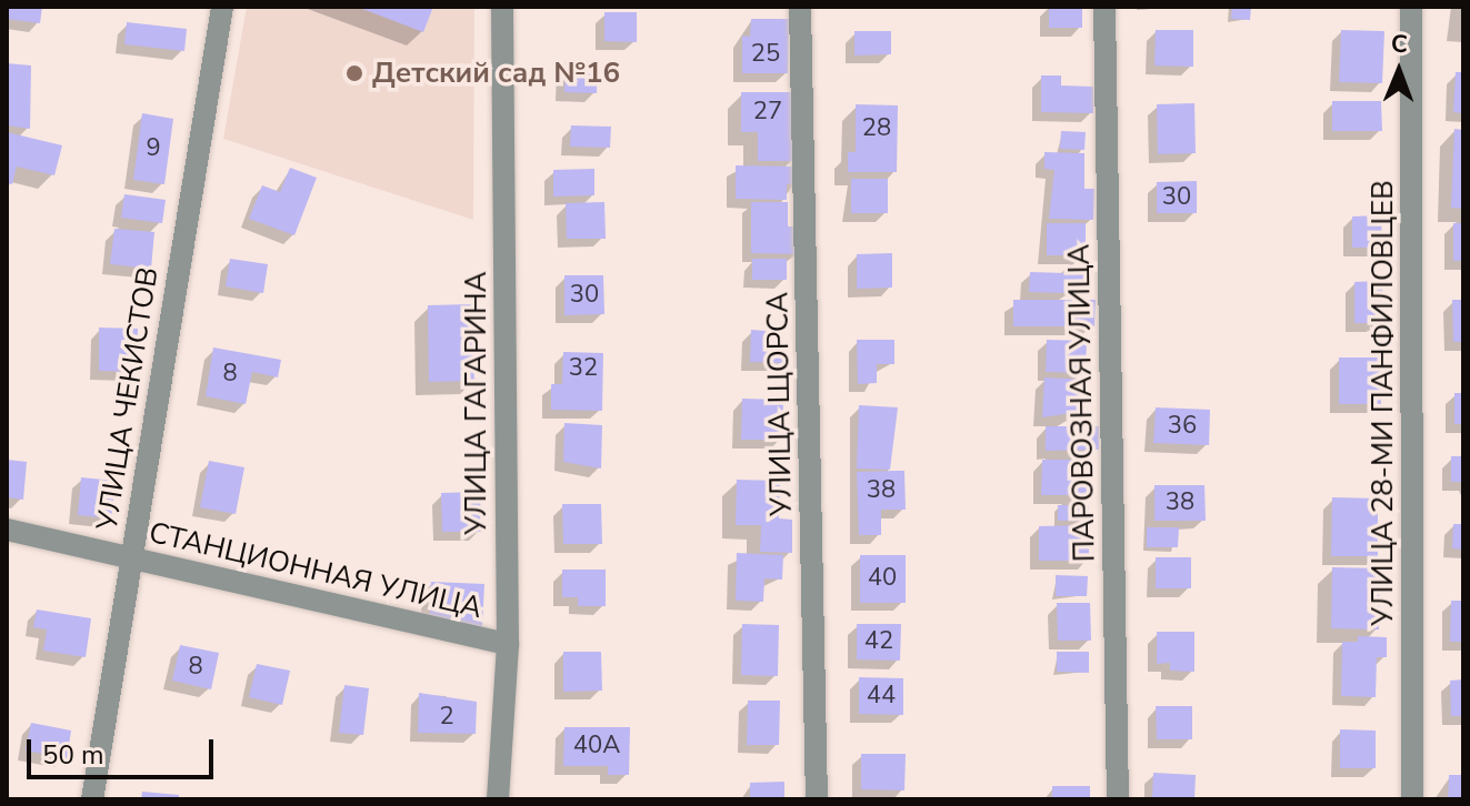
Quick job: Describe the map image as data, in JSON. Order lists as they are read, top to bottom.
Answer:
{
  "streets": {
    "street": [
      "УЛИЦА ЧЕКИСТОВ",
      "УЛИЦА ГАГАРИНА",
      "ПАРОВОЗНАЯ УЛИЦА",
      "УЛИЦА 28-МИ ПАНФИЛОВЦЕВ",
      "УЛИЦА ЩОРСА",
      "СТАНЦИОННАЯ УЛИЦА"
    ]
  },
  "crossings": [
    ["УЛИЦА ЧЕКИСТОВ", "СТАНЦИОННАЯ УЛИЦА"],
    ["УЛИЦА ГАГАРИНА", "СТАНЦИОННАЯ УЛИЦА"]
  ],
  "places": ["Детский сад №16"],
  "house_numbers": [
    "25",
    "27",
    "28",
    "9",
    "30",
    "30",
    "32",
    "8",
    "36",
    "38",
    "38",
    "40",
    "42",
    "8",
    "44",
    "2",
    "40А"
  ],
  "scale_bar": "50 m",
  "north": "top"
}
